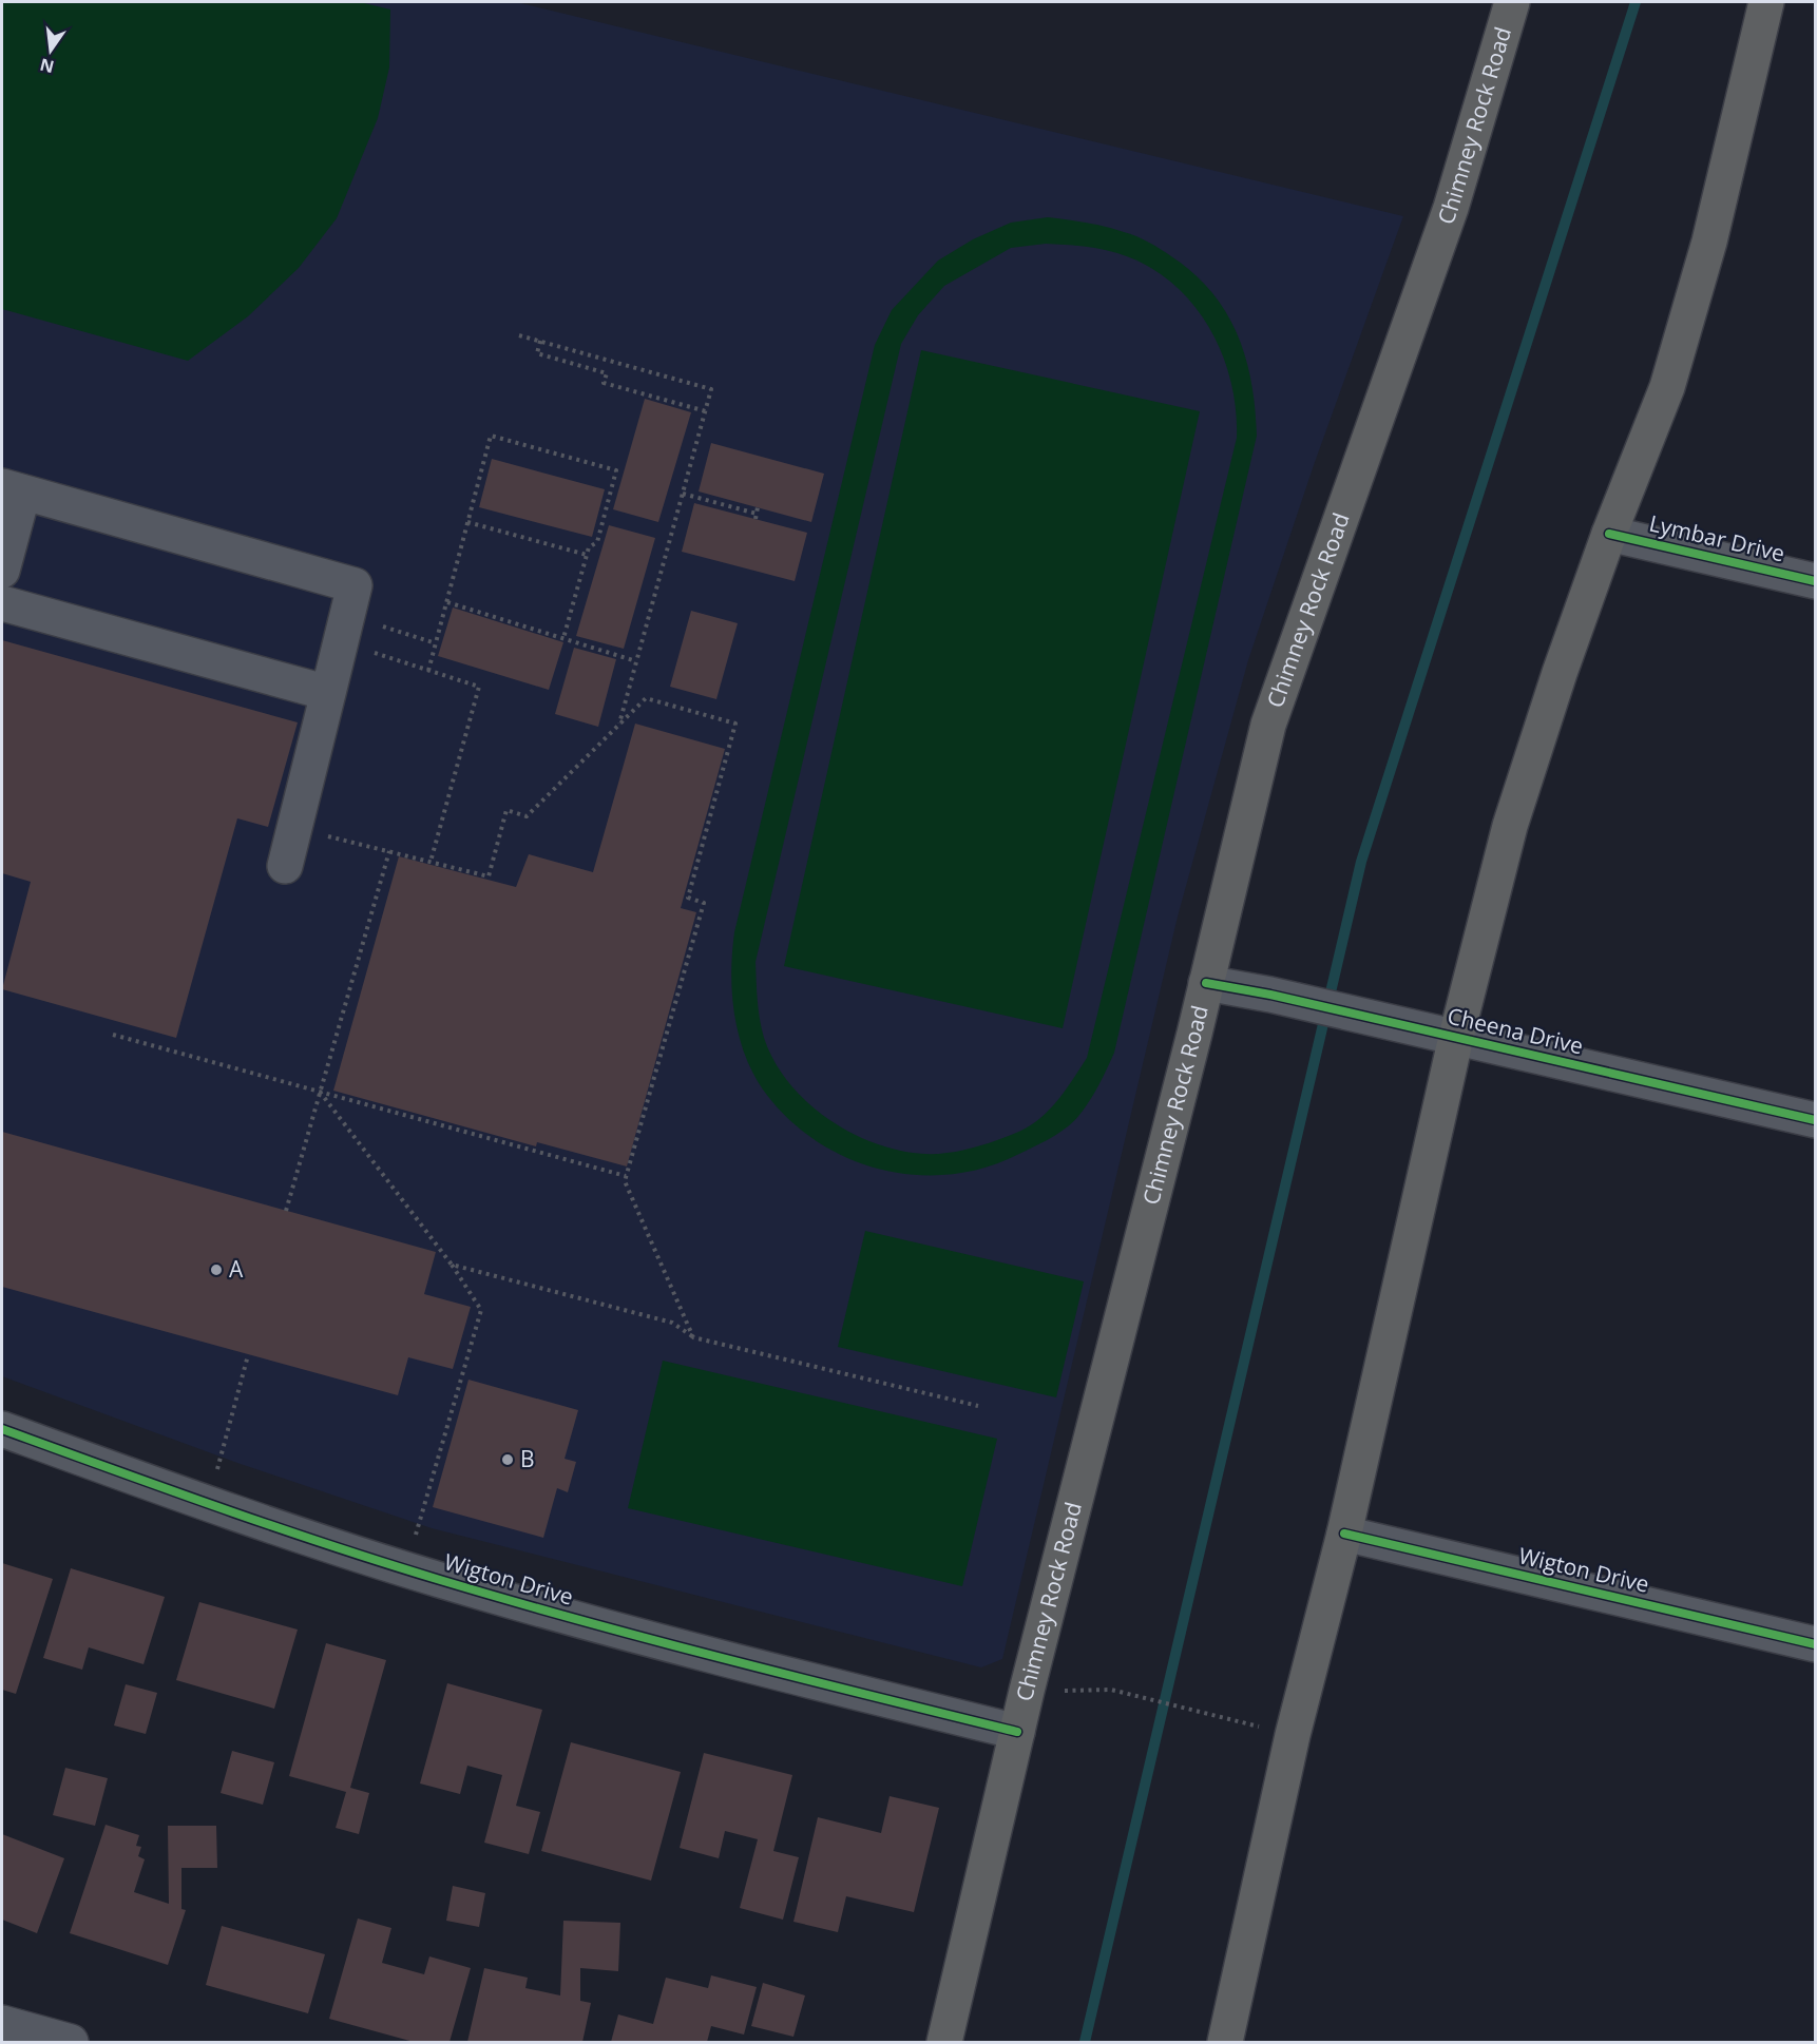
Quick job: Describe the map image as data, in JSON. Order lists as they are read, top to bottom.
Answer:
{
  "streets": {
    "main road": ["Chimney Rock Road"],
    "street": ["Lymbar Drive", "Cheena Drive", "Wigton Drive"]
  },
  "crossings": [
    ["Chimney Rock Road", "Cheena Drive"],
    ["Chimney Rock Road", "Wigton Drive"]
  ],
  "places": ["A", "B"],
  "north": "bottom"
}
